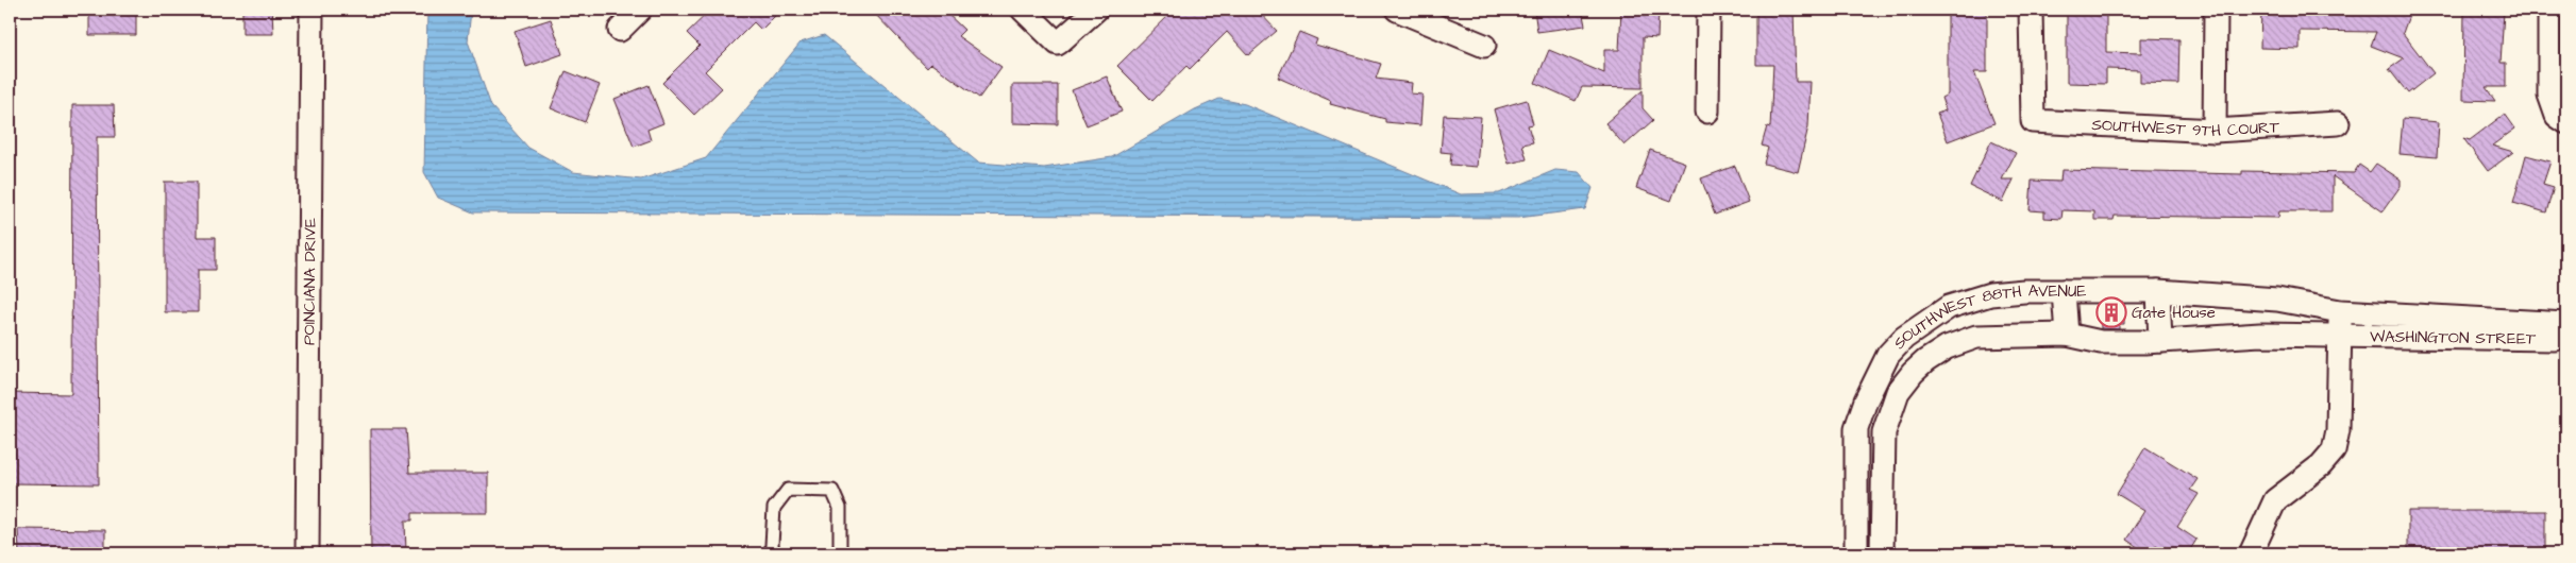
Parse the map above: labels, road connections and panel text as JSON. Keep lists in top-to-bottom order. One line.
{"streets":{"street":["SOUTHWEST 9TH COURT","POINCIANA DRIVE","SOUTHWEST 88TH AVENUE","WASHINGTON STREET"]},"crossings":[["SOUTHWEST 88TH AVENUE","WASHINGTON STREET"]],"places":{"building":["Gate House"]}}
